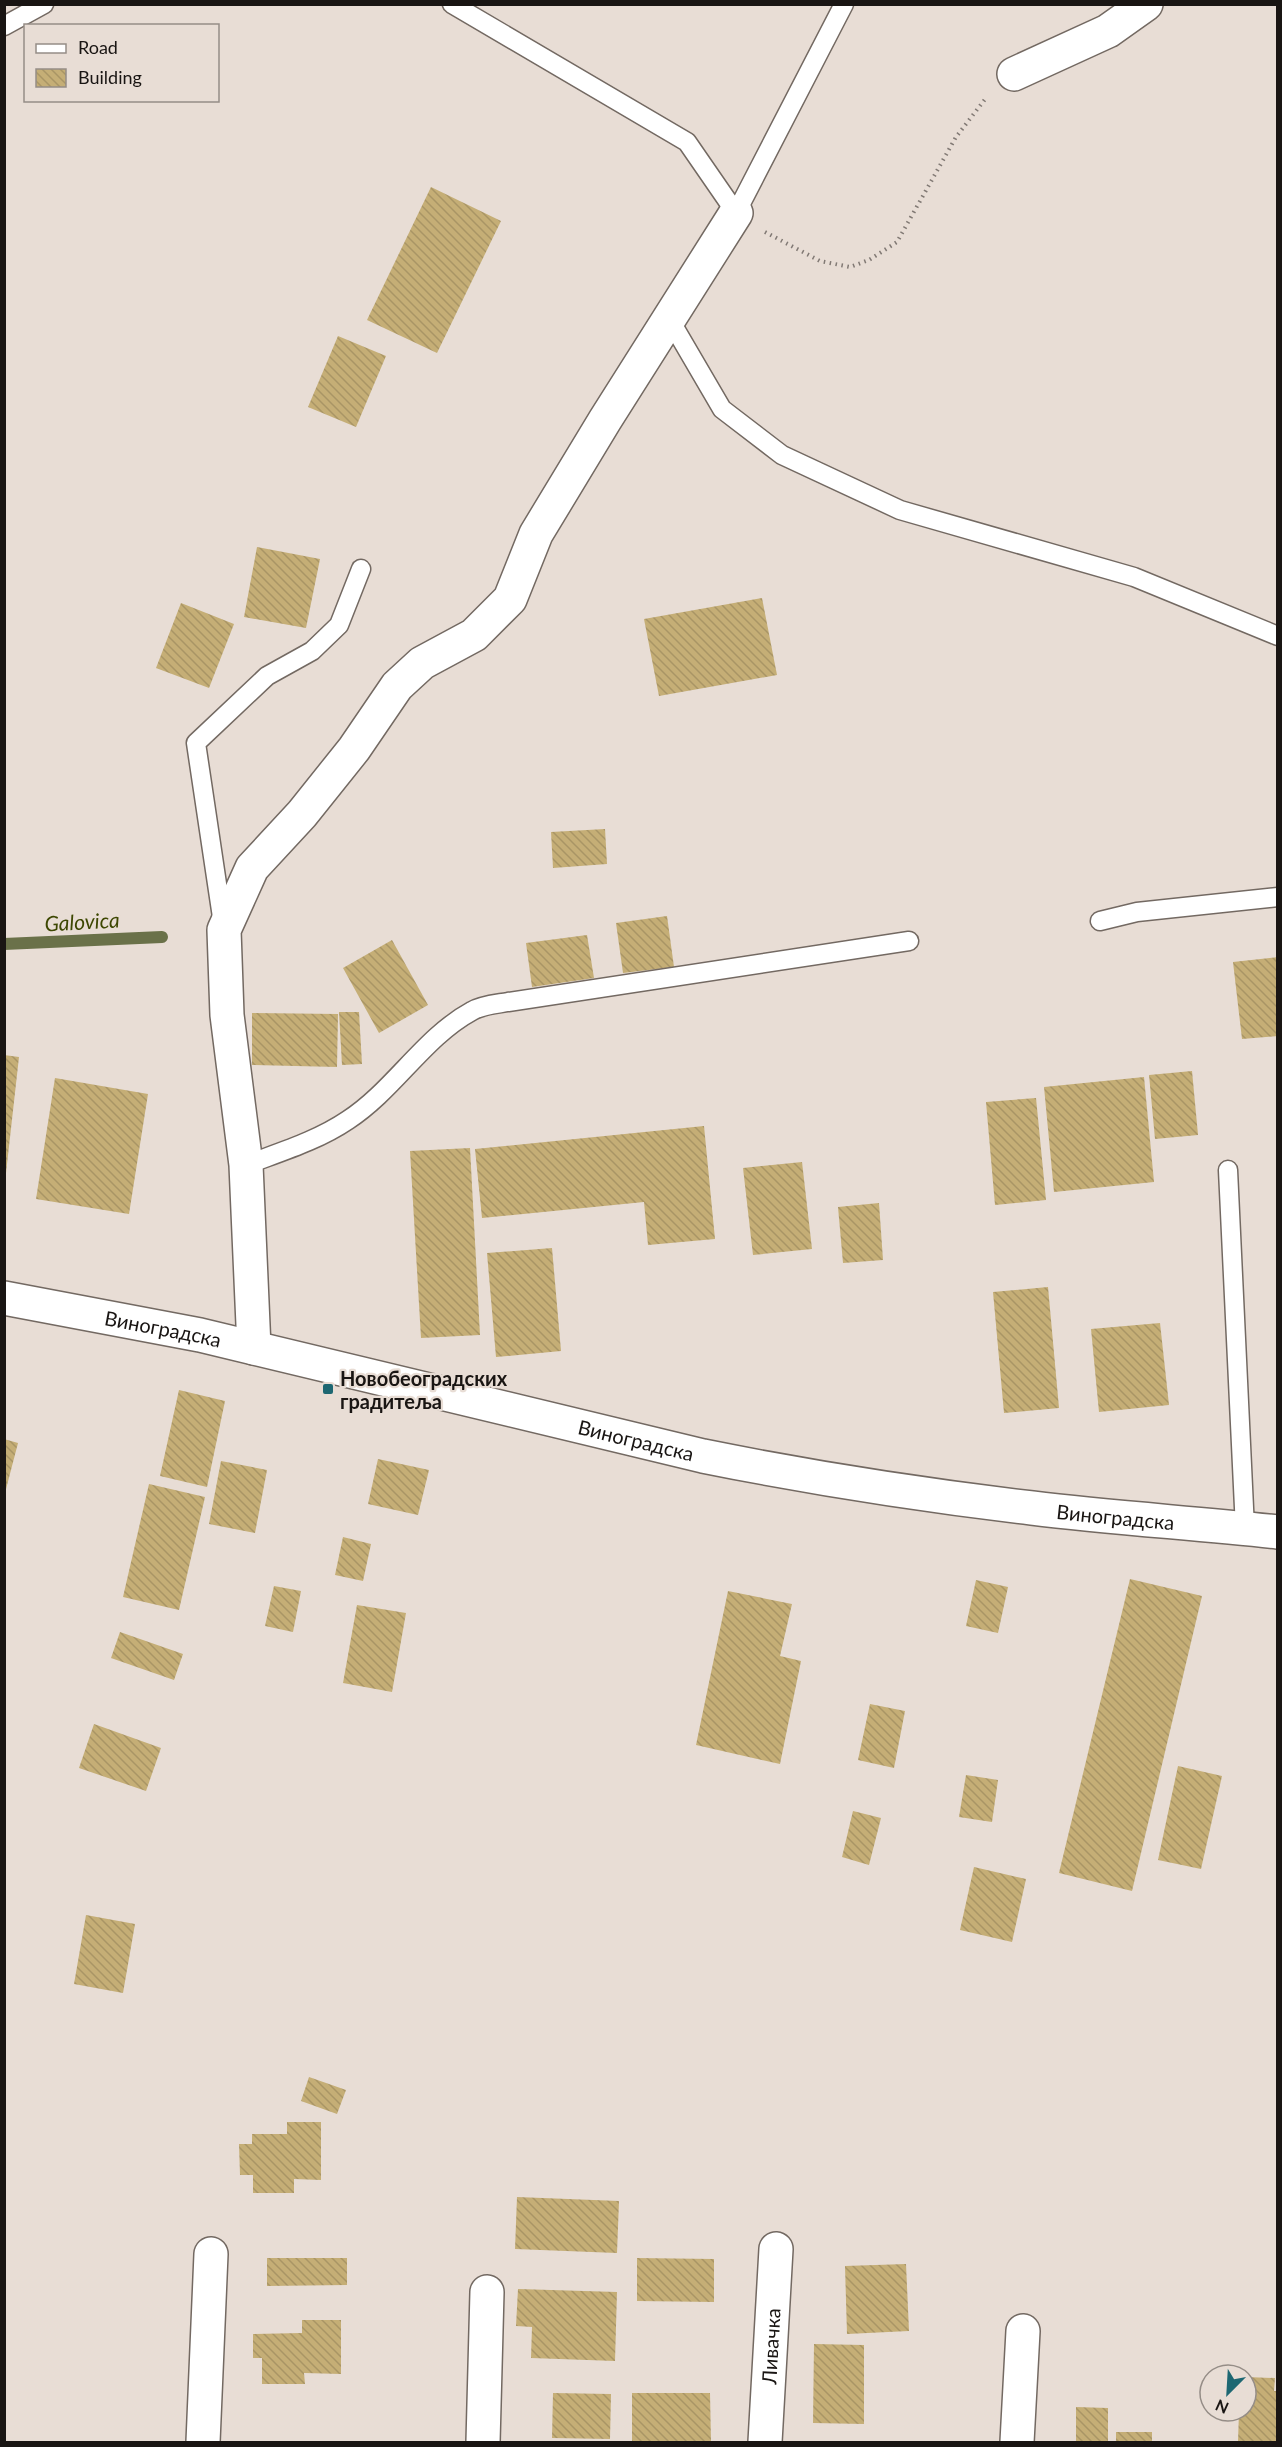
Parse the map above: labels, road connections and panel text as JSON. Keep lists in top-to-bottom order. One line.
{"streets":{"street":["Виноградска","Ливачка"]},"water":["Galovica"],"places":{"transit":["Новобеоградских градитеља"]},"legend":["Road","Building"],"north":"bottom left"}
